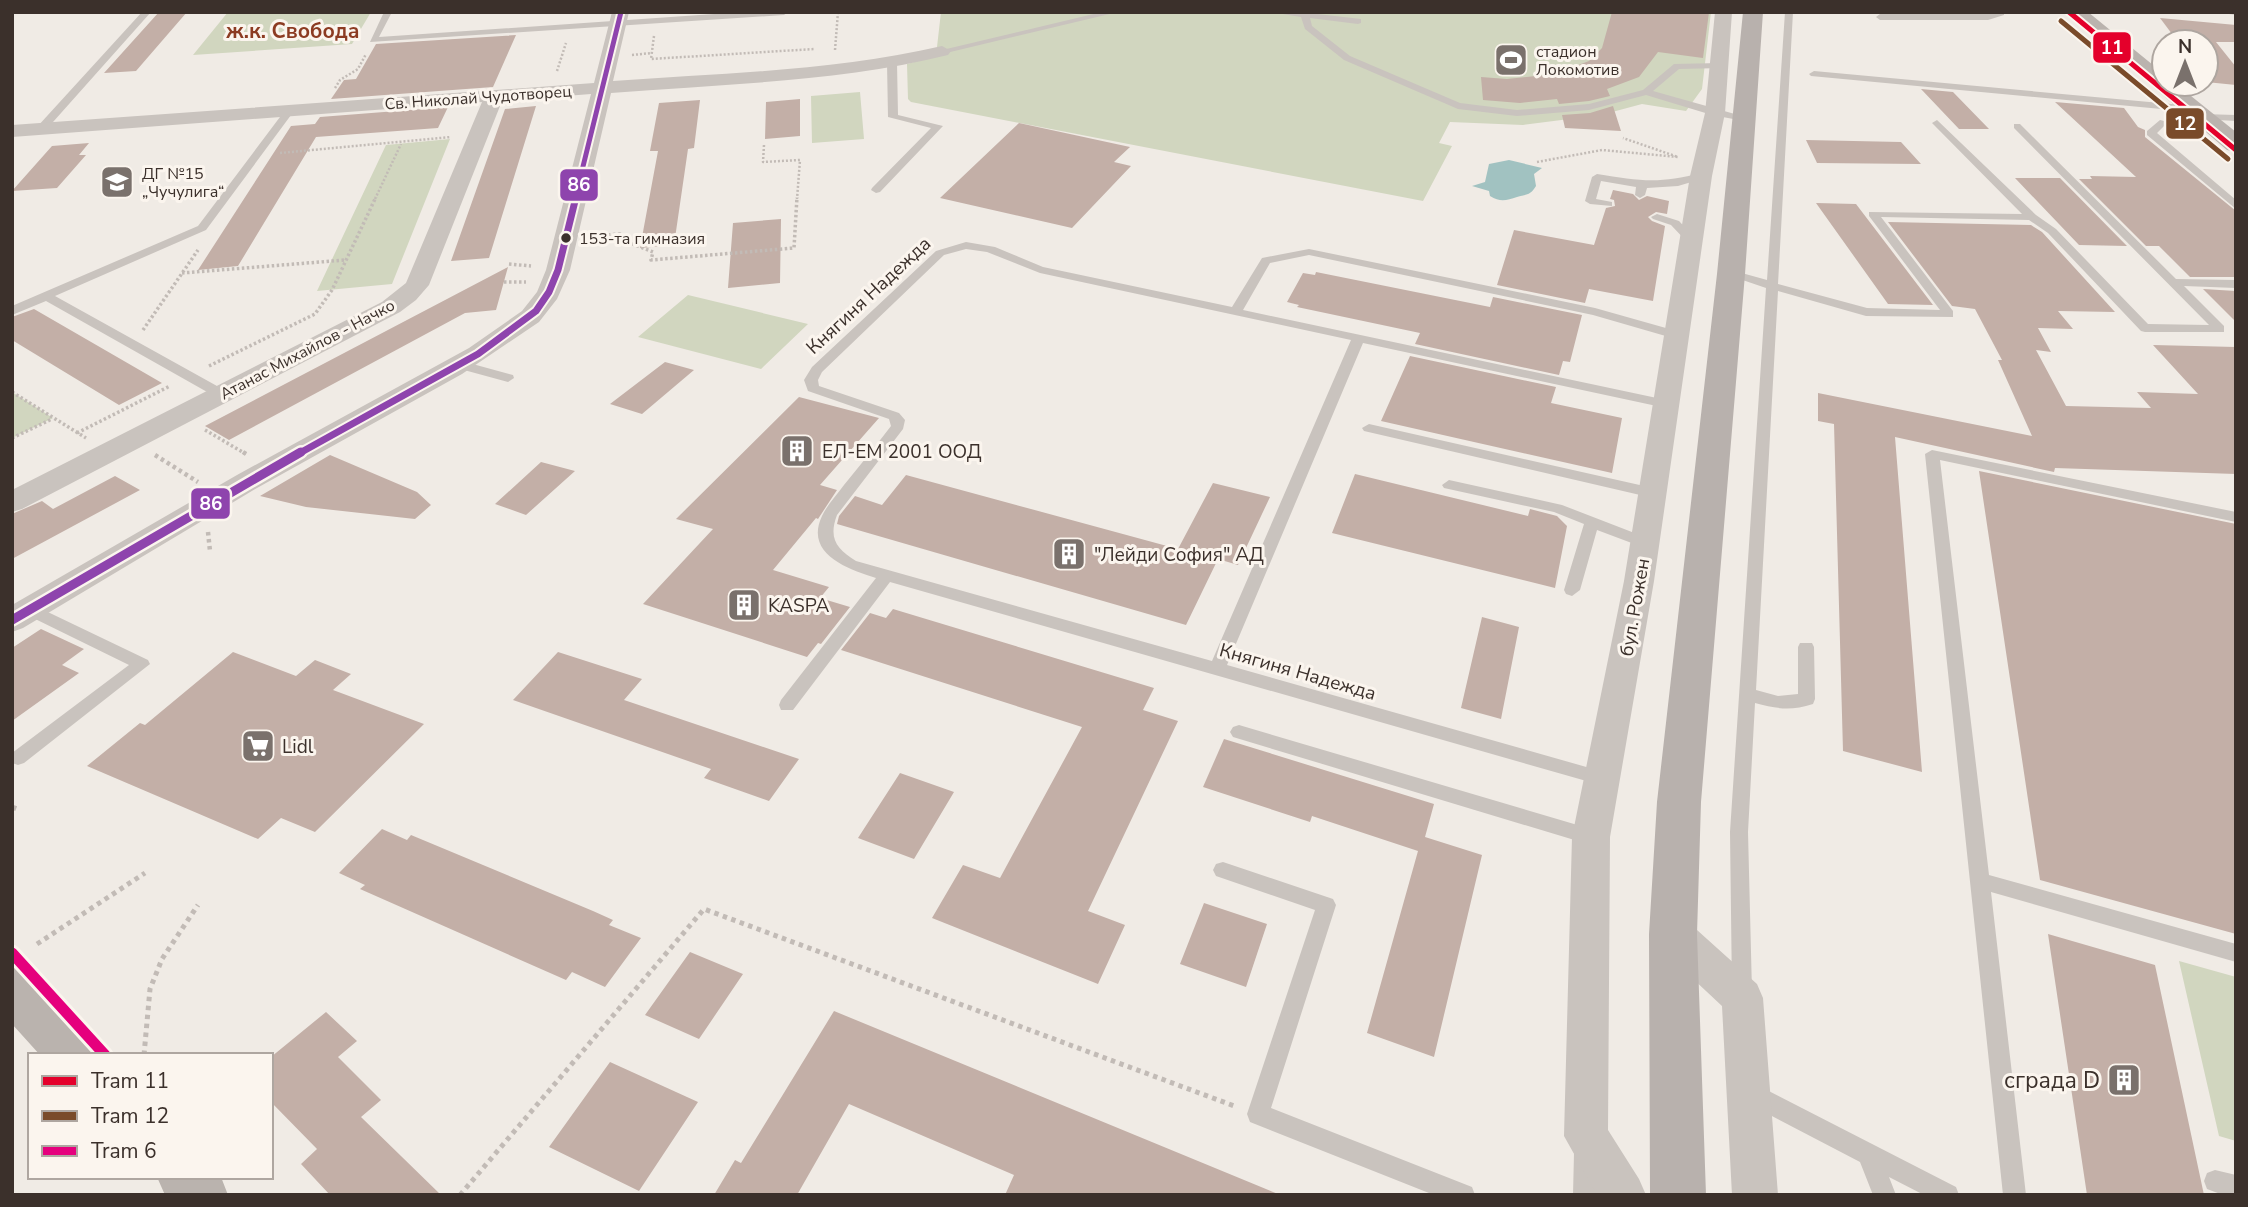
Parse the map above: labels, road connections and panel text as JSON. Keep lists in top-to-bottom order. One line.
{"streets":{"main road":["бул. Рожен"],"street":["Св. Николай Чудотворец","Атанас Михайлов - Начко"],"lane":["Княгиня Надежда"]},"crossings":[["Св. Николай Чудотворец","Атанас Михайлов - Начко"],["Княгиня Надежда","бул. Рожен"]],"districts":["ж.к. Свобода"],"places":{"sports":["стадион Локомотив"],"school or university":["ДГ №15 „Чучулига“"],"other":["153-та гимназия"],"building":["ЕЛ-ЕМ 2001 ООД","\"Лейди София\" АД","KASPA","сграда D"],"supermarket":["Lidl"]},"lines":["tram line 11","transit line 86","tram line 12","tram line 6"],"legend":["Tram 11","Tram 12","Tram 6"],"north":"top"}
